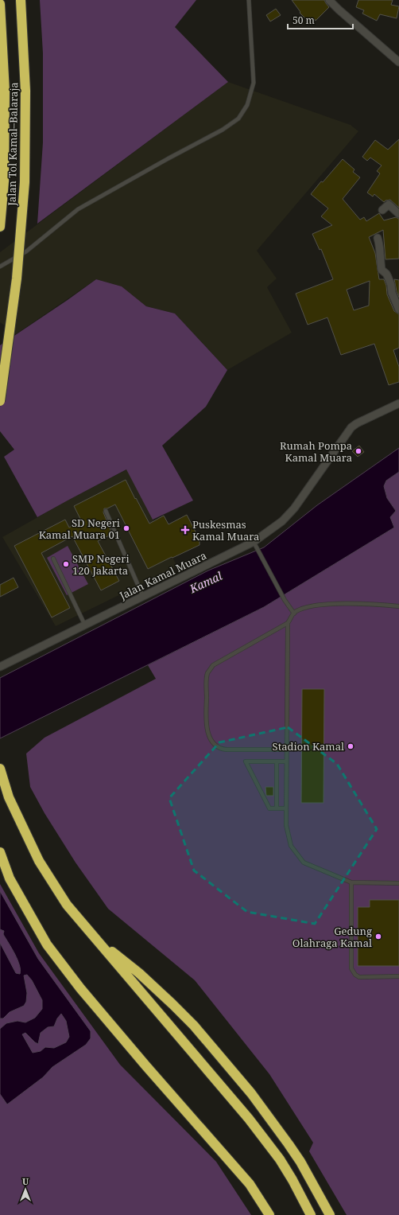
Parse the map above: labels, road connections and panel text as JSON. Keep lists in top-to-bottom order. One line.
{"streets":{"highway":["Jalan Tol Kamal–Balaraja"],"street":["Jalan Kamal Muara"]},"water":["Kamal"],"places":{"other":["Rumah Pompa Kamal Muara","SD Negeri Kamal Muara 01","SMP Negeri 120 Jakarta","Stadion Kamal","Gedung Olahraga Kamal"],"health":["Puskesmas Kamal Muara"]},"scale_bar":"50 m","north":"top"}
